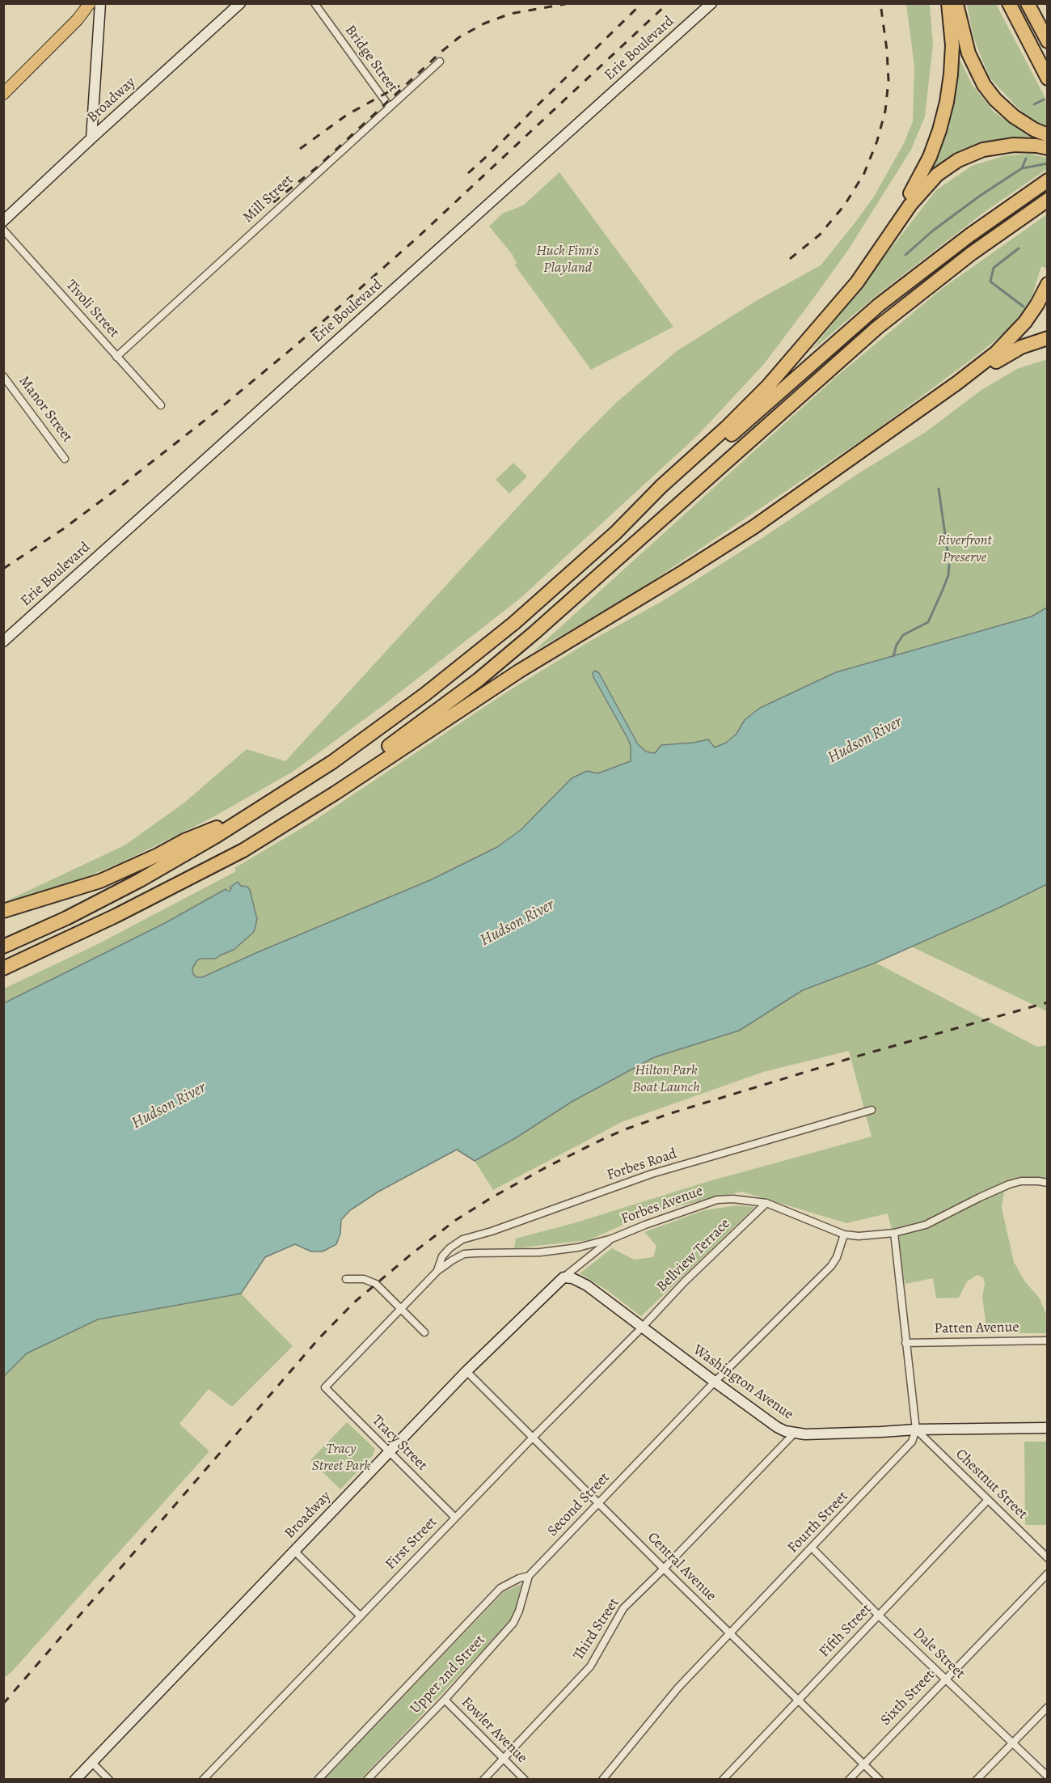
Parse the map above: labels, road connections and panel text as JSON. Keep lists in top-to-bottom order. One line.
{"streets":{"street":["Erie Boulevard","Bridge Street","Broadway","Mill Street","Tivoli Street","Manor Street","Forbes Road","Forbes Avenue","Bellview Terrace","Patten Avenue","Washington Avenue","Tracy Street","Chestnut Street","Second Street","Fourth Street","First Street","Central Avenue","Third Street","Fifth Street","Dale Street","Upper 2nd Street","Sixth Street","Fowler Avenue"]},"crossings":[["Bridge Street","Mill Street"],["Broadway","Forbes Avenue"],["Broadway","Washington Avenue"],["Broadway","Tracy Street"],["Broadway","Central Avenue"],["Mill Street","Tivoli Street"],["Forbes Road","Forbes Avenue"],["Forbes Avenue","Bellview Terrace"],["Forbes Avenue","Tracy Street"],["Forbes Avenue","Second Street"],["Bellview Terrace","Washington Avenue"],["Bellview Terrace","First Street"],["Washington Avenue","Chestnut Street"],["Washington Avenue","Second Street"],["Washington Avenue","Fourth Street"],["Washington Avenue","First Street"],["Washington Avenue","Third Street"],["Tracy Street","First Street"],["Chestnut Street","Fourth Street"],["Chestnut Street","Fifth Street"],["Second Street","Central Avenue"],["Second Street","Upper 2nd Street"],["Fourth Street","Central Avenue"],["Fourth Street","Dale Street"],["First Street","Central Avenue"],["Central Avenue","Third Street"],["Central Avenue","Fifth Street"],["Central Avenue","Sixth Street"],["Third Street","Fowler Avenue"],["Fifth Street","Dale Street"],["Dale Street","Sixth Street"],["Upper 2nd Street","Fowler Avenue"]],"water":["Hudson River"],"parks":["Huck Finn's Playland","Riverfront Preserve","Hilton Park Boat Launch","Tracy Street Park"]}
